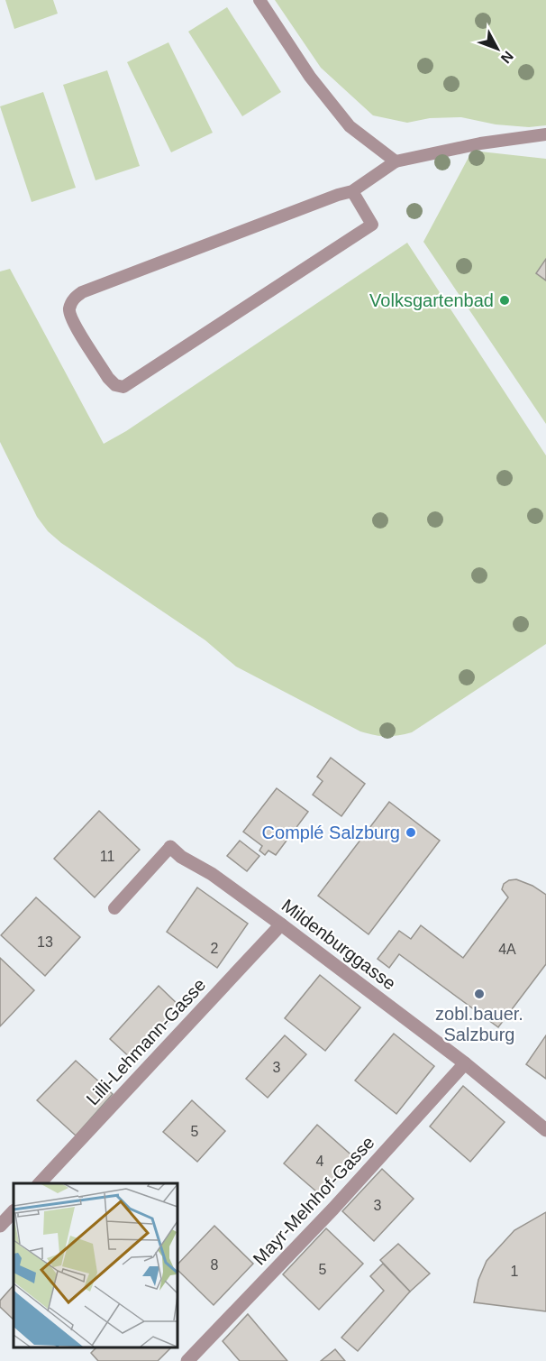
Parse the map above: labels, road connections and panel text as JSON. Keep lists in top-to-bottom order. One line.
{"streets":{"street":["Mildenburggasse","Lilli-Lehmann-Gasse","Mayr-Melnhof-Gasse"]},"crossings":[["Mildenburggasse","Lilli-Lehmann-Gasse"],["Mildenburggasse","Mayr-Melnhof-Gasse"]],"places":["Volksgartenbad","Complé Salzburg","zobl.bauer. Salzburg"],"house_numbers":["11","13","2","4A","3","5","4","3","8","5","1"],"north":"bottom right"}
